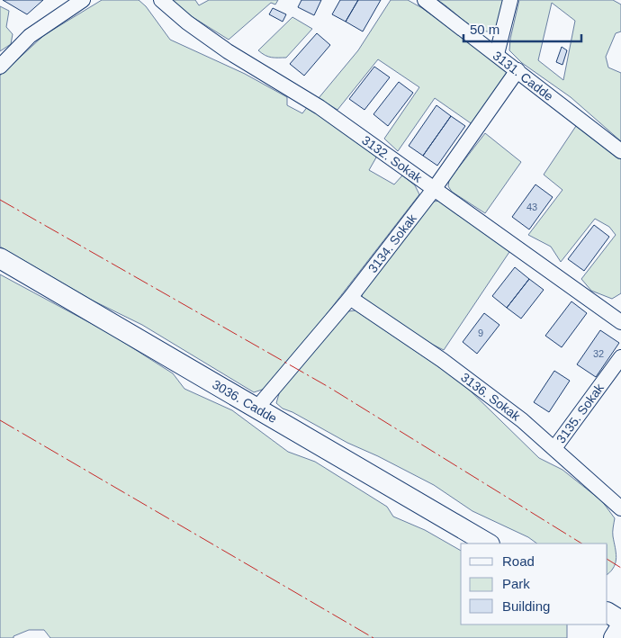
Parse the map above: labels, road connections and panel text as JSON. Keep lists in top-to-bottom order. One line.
{"streets":{"street":["3131. Cadde","3132. Sokak","3134. Sokak","3136. Sokak","3036. Cadde","3135. Sokak"]},"crossings":[["3131. Cadde","3134. Sokak"],["3132. Sokak","3134. Sokak"],["3134. Sokak","3136. Sokak"],["3134. Sokak","3036. Cadde"],["3136. Sokak","3135. Sokak"]],"house_numbers":["43","9","32"],"legend":["Road","Park","Building"],"scale_bar":"50 m"}
